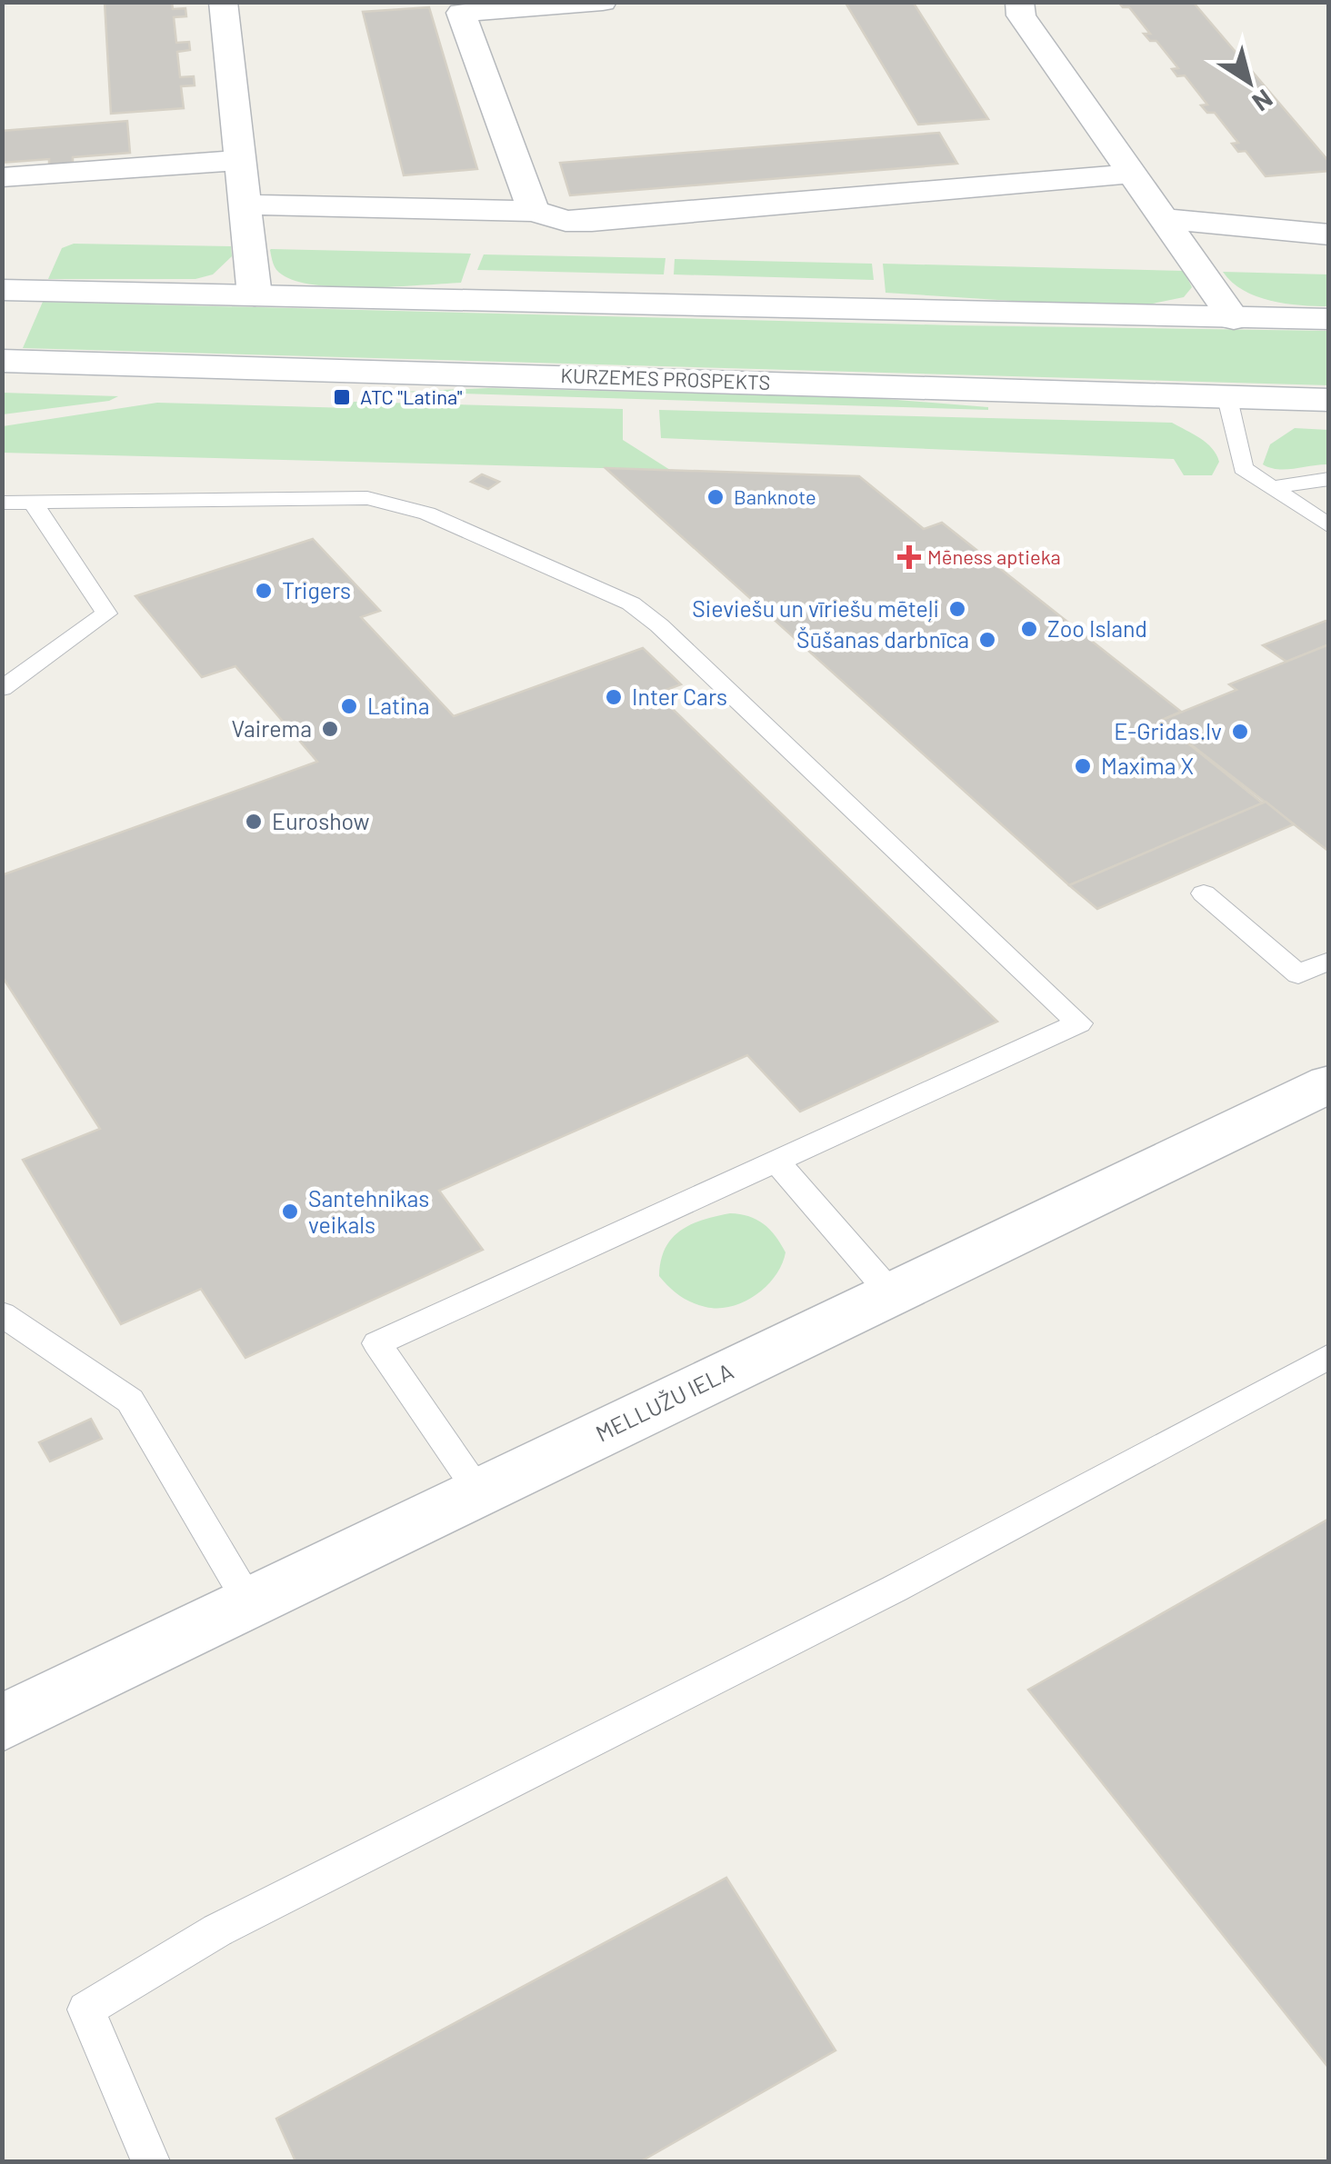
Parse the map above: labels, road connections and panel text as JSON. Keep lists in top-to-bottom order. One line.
{"streets":{"street":["KURZEMES PROSPEKTS","MELLUŽU IELA"]},"places":{"transit":["ATC \"Latina\""],"other":["Banknote","Trigers","Sieviešu un vīriešu mēteļi","Zoo Island","Šūšanas darbnīca","Inter Cars","Latina","Vairema","E-Gridas.lv","Maxima X","Euroshow","Santehnikas veikals"],"health":["Mēness aptieka"]},"north":"bottom right"}
